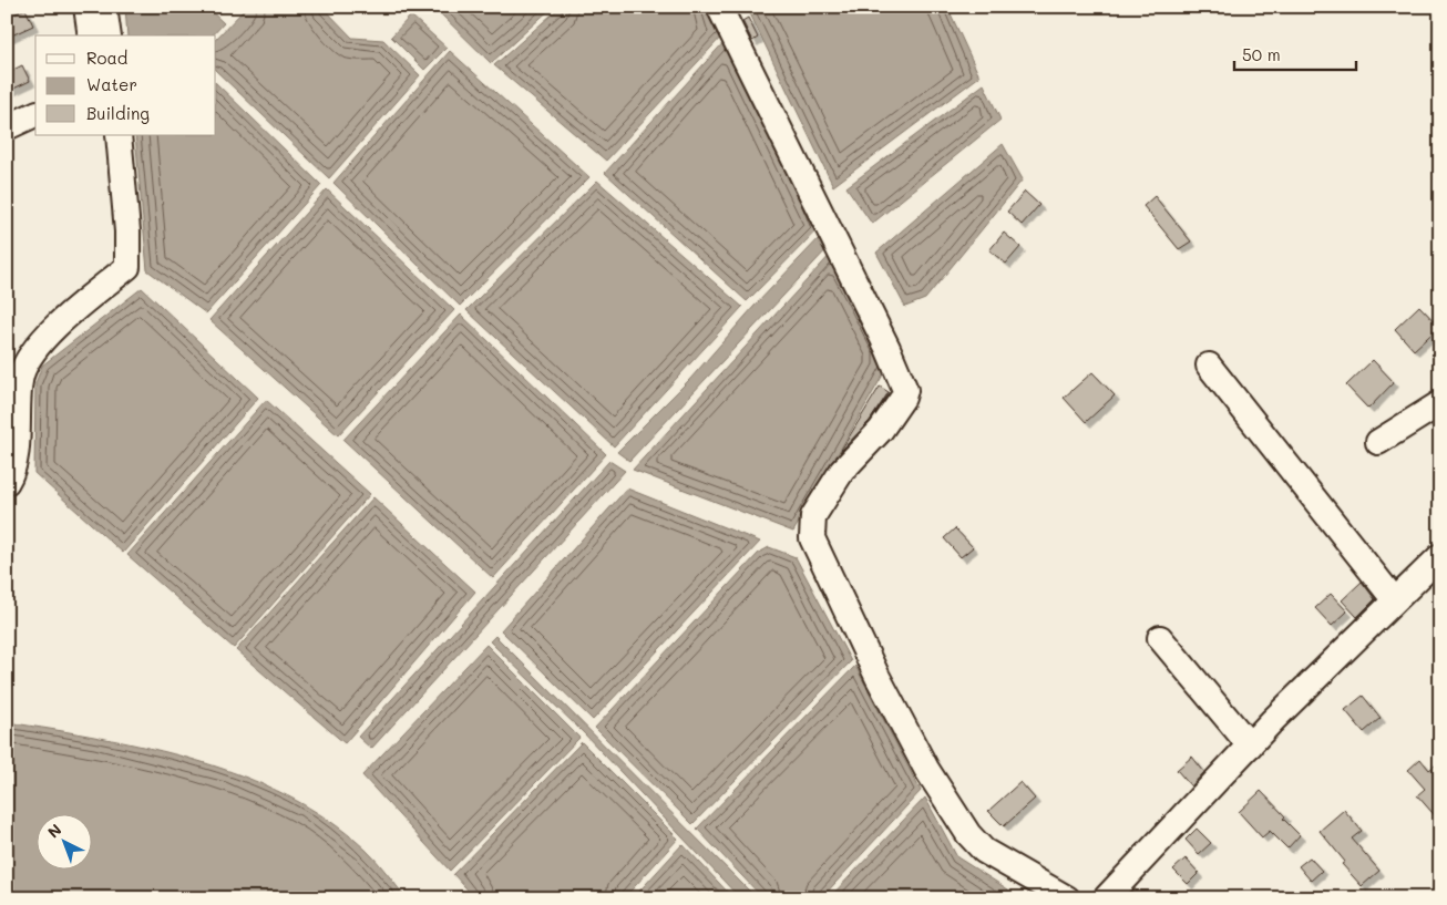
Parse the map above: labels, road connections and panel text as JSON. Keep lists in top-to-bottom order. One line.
{"legend":["Road","Water","Building"],"scale_bar":"50 m","north":"top left"}
